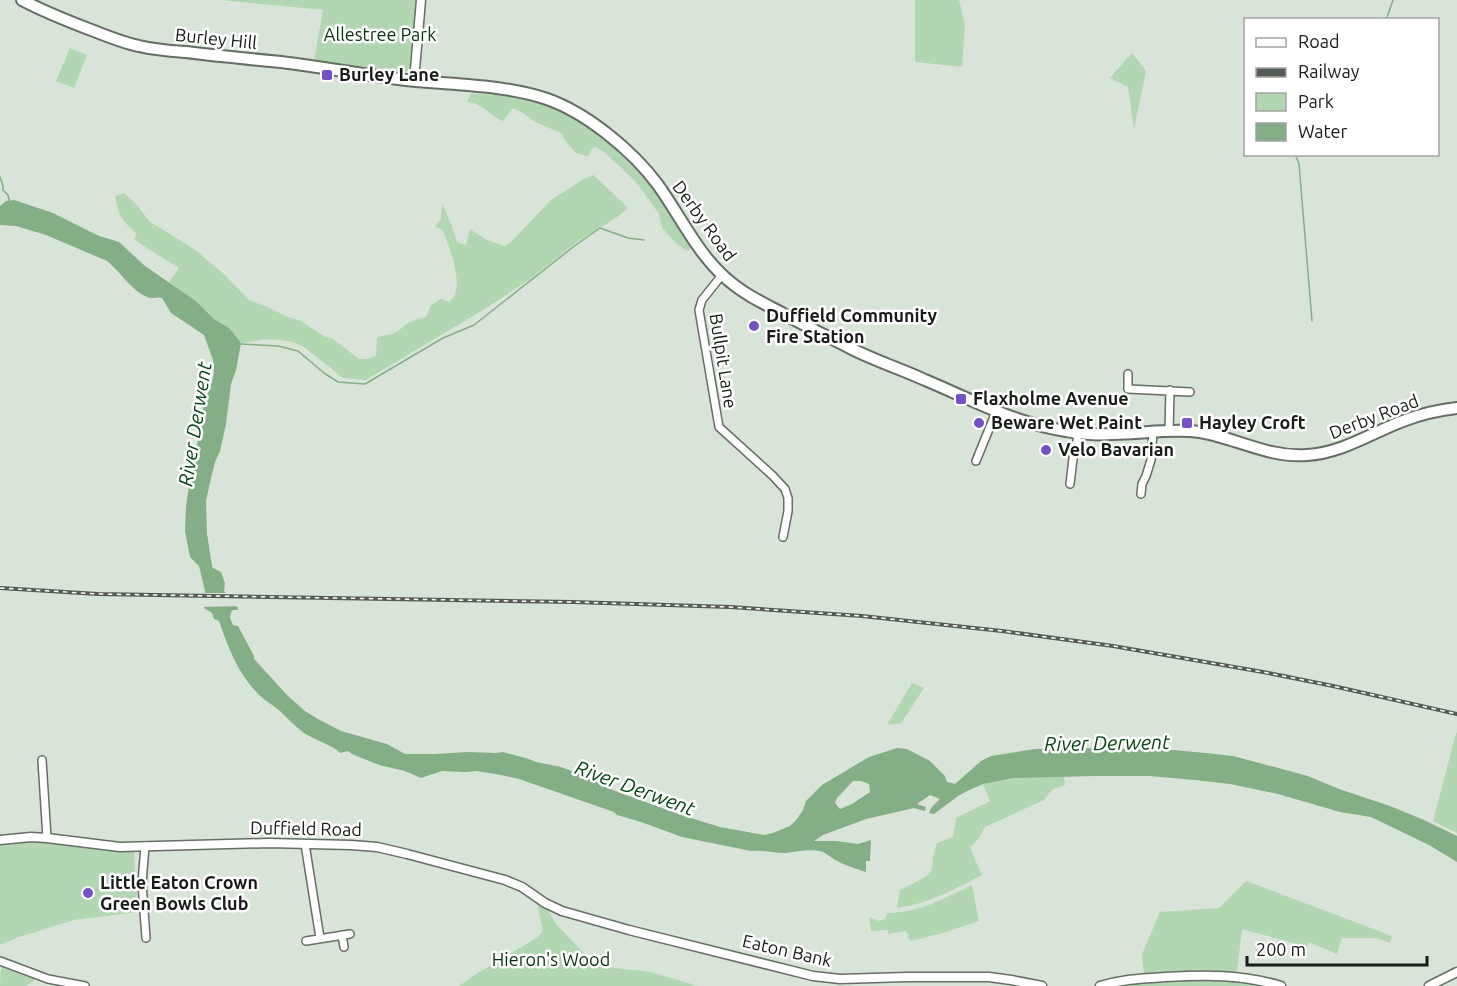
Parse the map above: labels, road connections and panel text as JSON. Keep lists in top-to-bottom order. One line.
{"streets":{"highway":["Burley Hill","Derby Road"],"street":["Bullpit Lane","Duffield Road","Eaton Bank"]},"crossings":[["Burley Hill","Derby Road"],["Derby Road","Bullpit Lane"],["Duffield Road","Eaton Bank"]],"water":["River Derwent"],"parks":["Allestree Park","Hieron's Wood"],"places":{"transit":["Burley Lane","Flaxholme Avenue","Hayley Croft"],"other":["Duffield Community Fire Station","Beware Wet Paint","Velo Bavarian","Little Eaton Crown Green Bowls Club"]},"legend":["Road","Railway","Park","Water"],"scale_bar":"200 m"}
